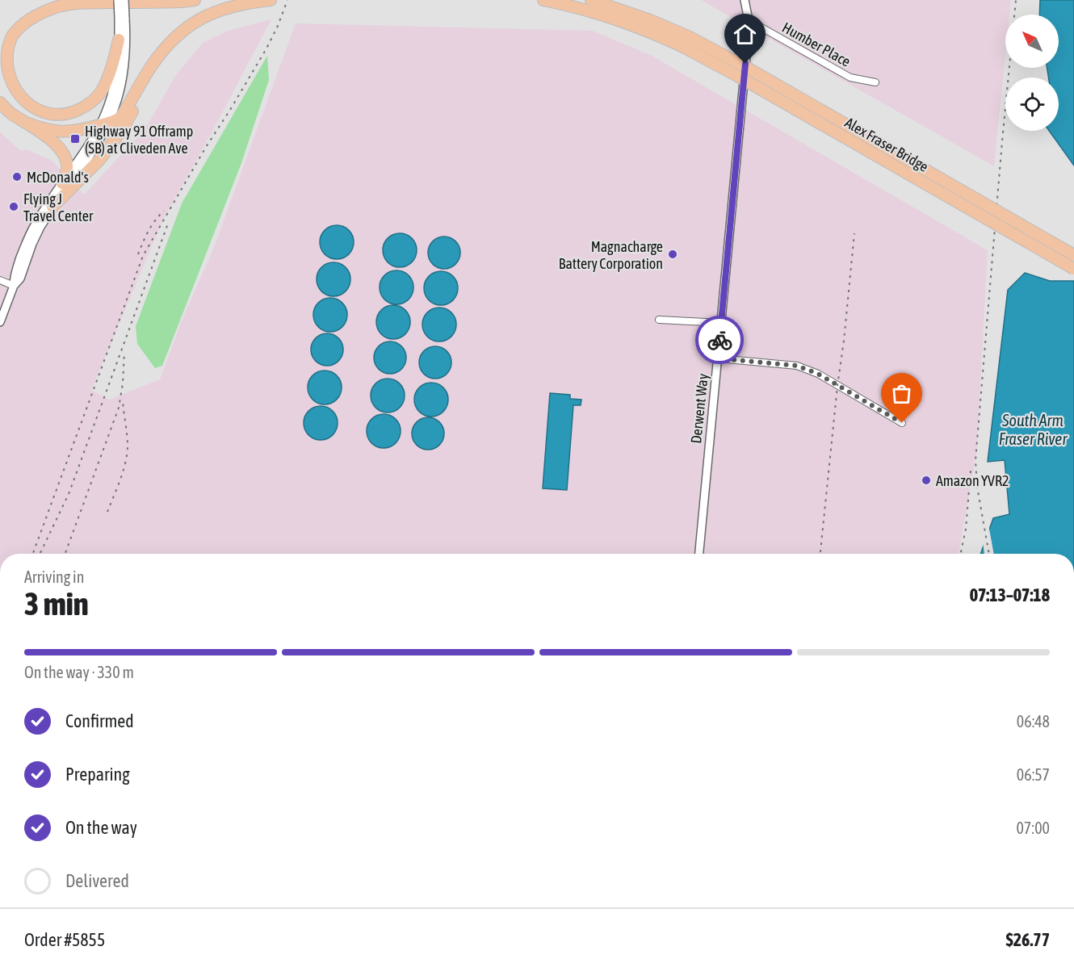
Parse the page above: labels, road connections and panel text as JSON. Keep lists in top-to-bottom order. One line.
{"streets":{"highway":["Alex Fraser Bridge"],"street":["Humber Place","Derwent Way"]},"crossings":[["Humber Place","Derwent Way"]],"water":["South Arm Fraser River"],"places":{"transit":["Highway 91 Offramp (SB) at Cliveden Ave"],"other":["McDonald's","Flying J Travel Center","Magnacharge Battery Corporation","Amazon YVR2"]},"north":"top left","page":{"heading":["3 min","Arriving in","07:13–07:18"],"panel":["Order #5855","$26.77"],"bar":"On the way · 330 m","list":[["Confirmed","06:48"],["Preparing","06:57"],["On the way","07:00"],"Delivered"]}}
